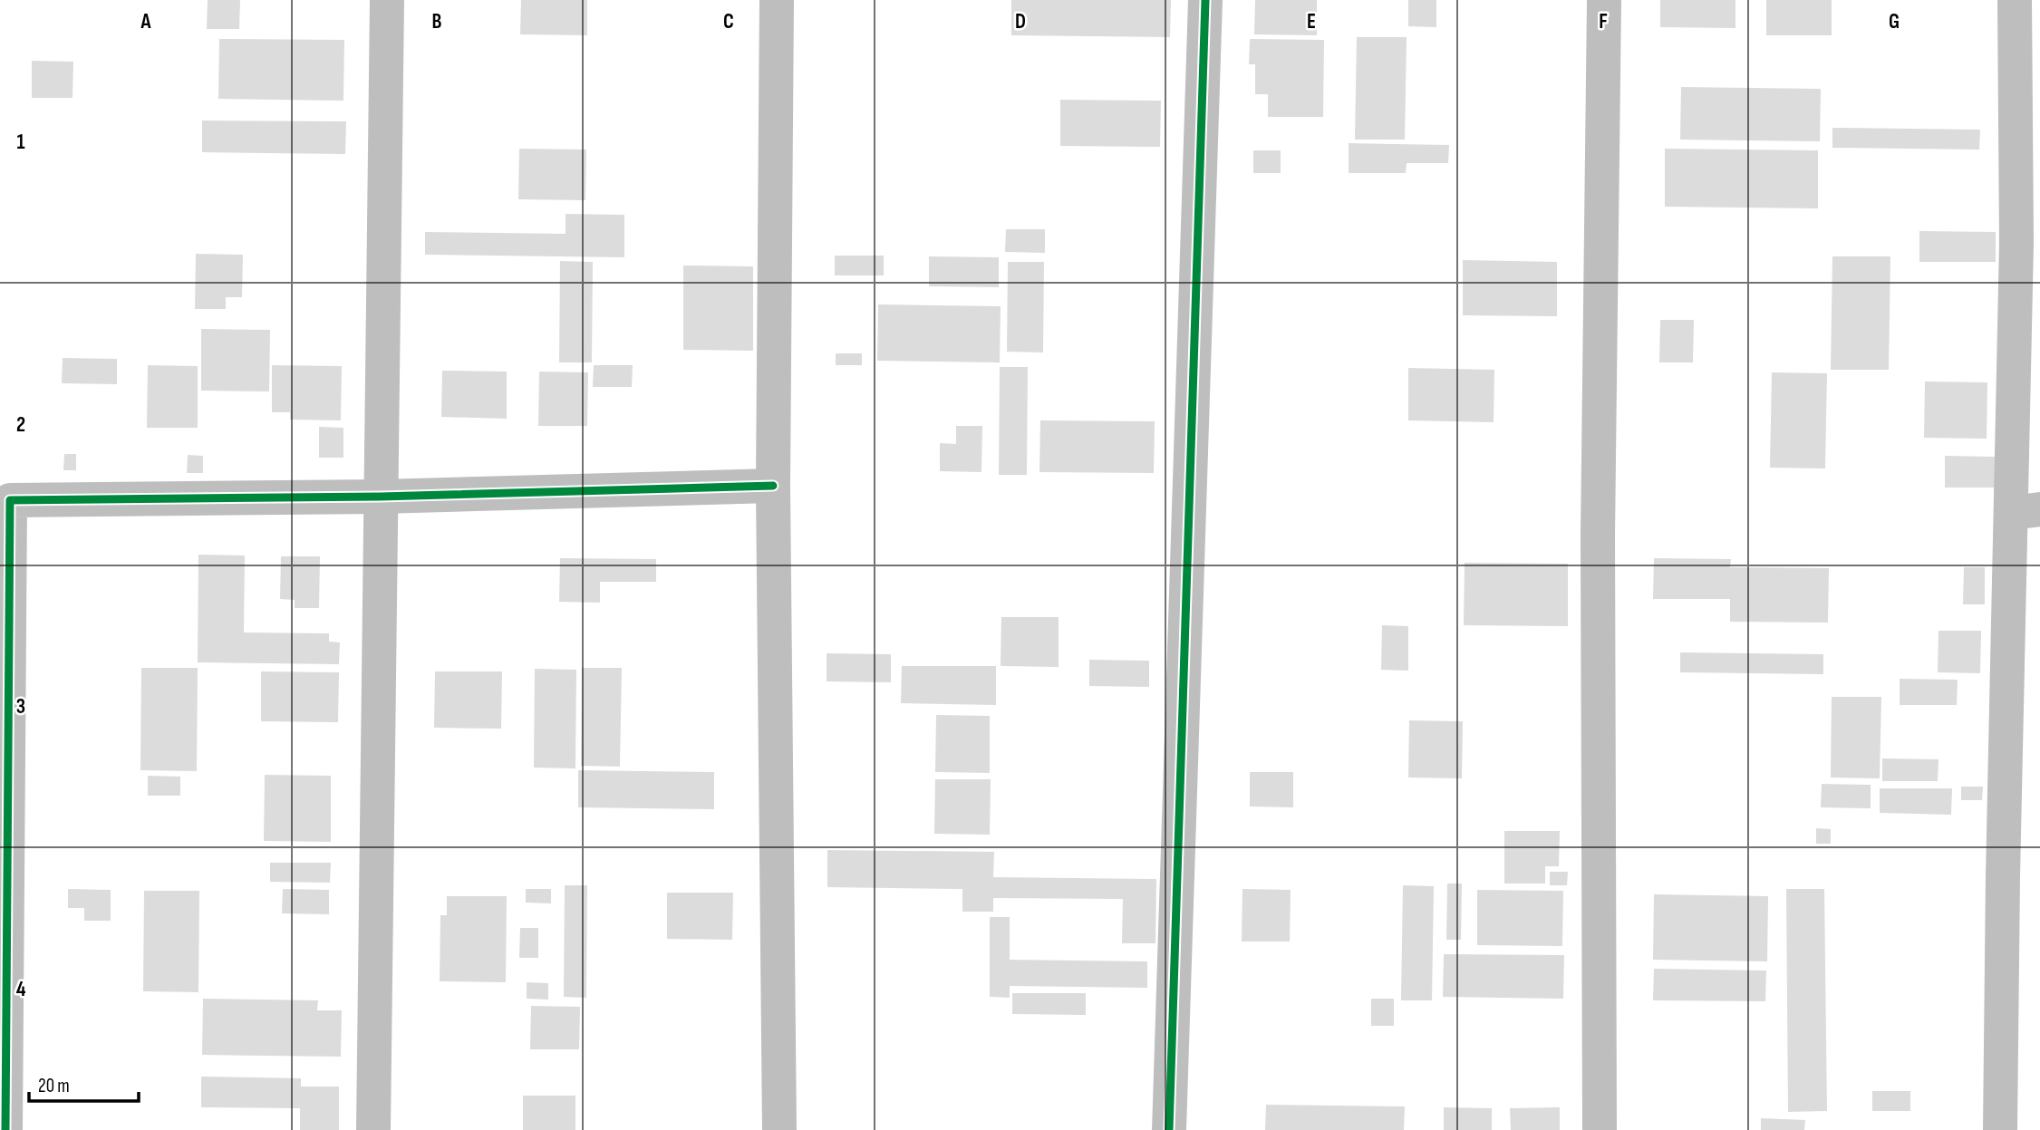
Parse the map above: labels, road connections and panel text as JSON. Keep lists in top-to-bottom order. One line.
{"scale_bar":"20 m","grid":{"columns":["A","B","C","D","E","F","G"],"rows":["1","2","3","4"]}}
